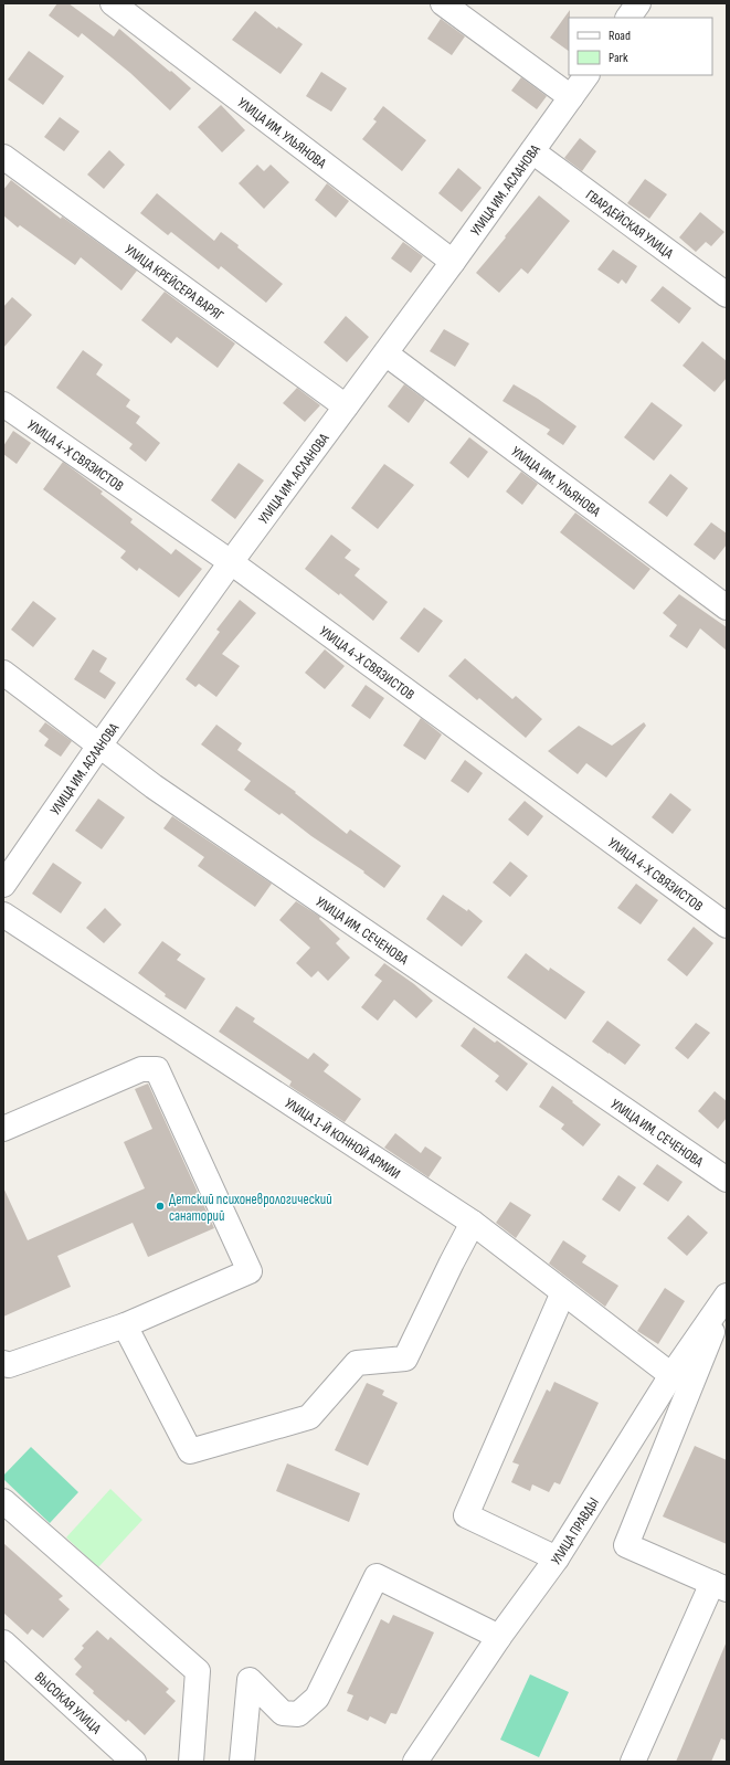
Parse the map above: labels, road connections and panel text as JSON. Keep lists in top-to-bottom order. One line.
{"streets":{"street":["УЛИЦА ИМ. УЛЬЯНОВА","УЛИЦА ИМ. АСЛАНОВА","ГВАРДЕЙСКАЯ УЛИЦА","УЛИЦА КРЕЙСЕРА ВАРЯГ","УЛИЦА 4-Х СВЯЗИСТОВ","УЛИЦА ИМ. СЕЧЕНОВА","УЛИЦА 1-Й КОННОЙ АРМИИ","УЛИЦА ПРАВДЫ","ВЫСОКАЯ УЛИЦА"]},"crossings":[["УЛИЦА ИМ. УЛЬЯНОВА","УЛИЦА ИМ. АСЛАНОВА"],["УЛИЦА ИМ. АСЛАНОВА","ГВАРДЕЙСКАЯ УЛИЦА"],["УЛИЦА ИМ. АСЛАНОВА","УЛИЦА КРЕЙСЕРА ВАРЯГ"],["УЛИЦА ИМ. АСЛАНОВА","УЛИЦА 4-Х СВЯЗИСТОВ"],["УЛИЦА ИМ. АСЛАНОВА","УЛИЦА ИМ. СЕЧЕНОВА"],["УЛИЦА 1-Й КОННОЙ АРМИИ","УЛИЦА ПРАВДЫ"]],"places":["Детский психоневрологический санаторий"],"legend":["Road","Park"]}
